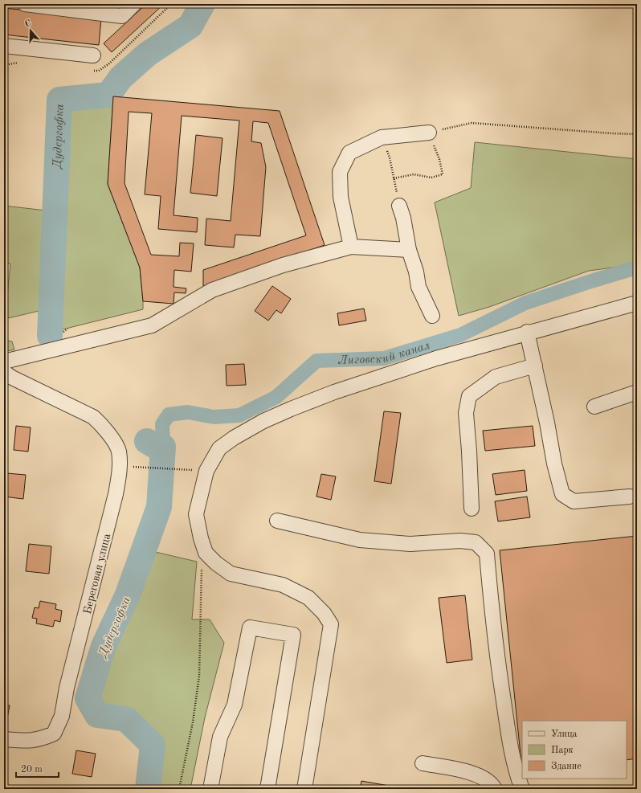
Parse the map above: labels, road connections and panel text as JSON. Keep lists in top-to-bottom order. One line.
{"streets":{"street":["Береговая улица"]},"water":["Дудергофка","Лиговский канал"],"legend":["Улица","Парк","Здание"],"scale_bar":"20 m","north":"top"}
